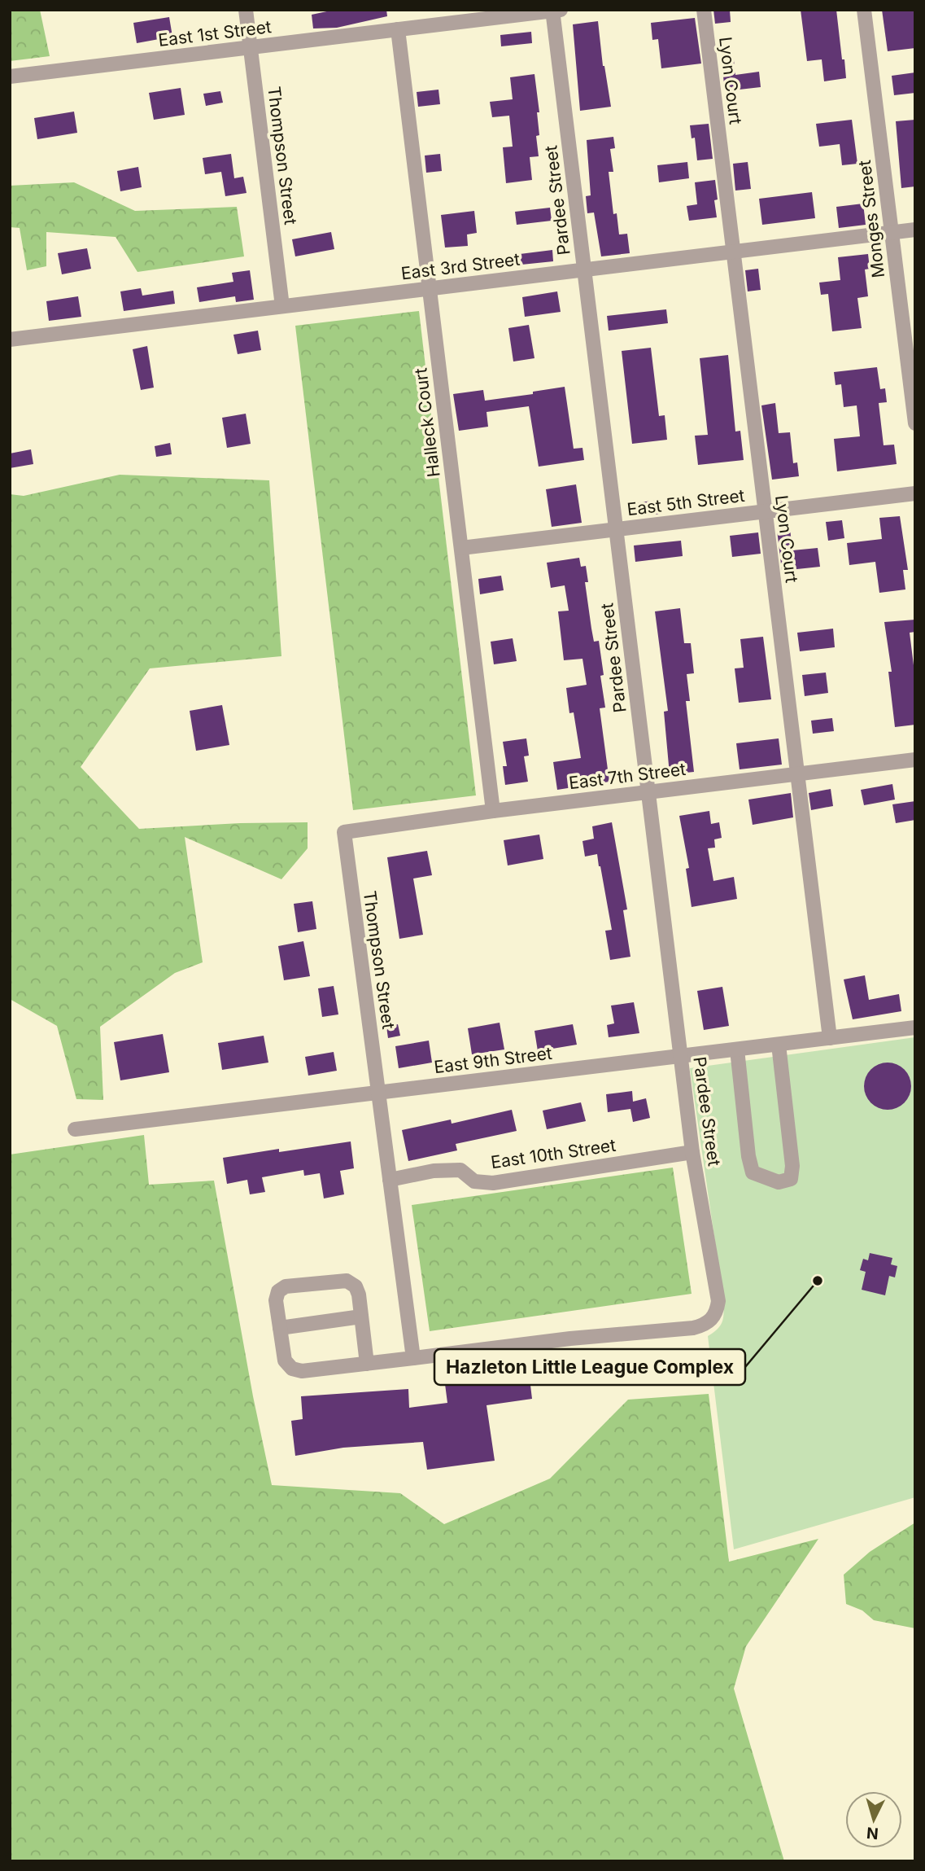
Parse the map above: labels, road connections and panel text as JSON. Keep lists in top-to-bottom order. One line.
{"streets":{"street":["East 1st Street","Lyon Court","Thompson Street","Pardee Street","Monges Street","East 3rd Street","Halleck Court","East 5th Street","East 7th Street","East 9th Street","East 10th Street"]},"crossings":[["East 1st Street","Thompson Street"],["East 1st Street","Pardee Street"],["East 1st Street","Halleck Court"],["Lyon Court","East 3rd Street"],["Lyon Court","East 5th Street"],["Lyon Court","East 7th Street"],["Lyon Court","East 9th Street"],["Thompson Street","Pardee Street"],["Thompson Street","East 3rd Street"],["Thompson Street","East 7th Street"],["Thompson Street","East 9th Street"],["Thompson Street","East 10th Street"],["Pardee Street","East 3rd Street"],["Pardee Street","East 5th Street"],["Pardee Street","East 7th Street"],["Pardee Street","East 9th Street"],["Pardee Street","East 10th Street"],["Monges Street","East 3rd Street"],["East 3rd Street","Halleck Court"],["Halleck Court","East 5th Street"],["Halleck Court","East 7th Street"]],"places":["Hazleton Little League Complex"],"north":"bottom"}
